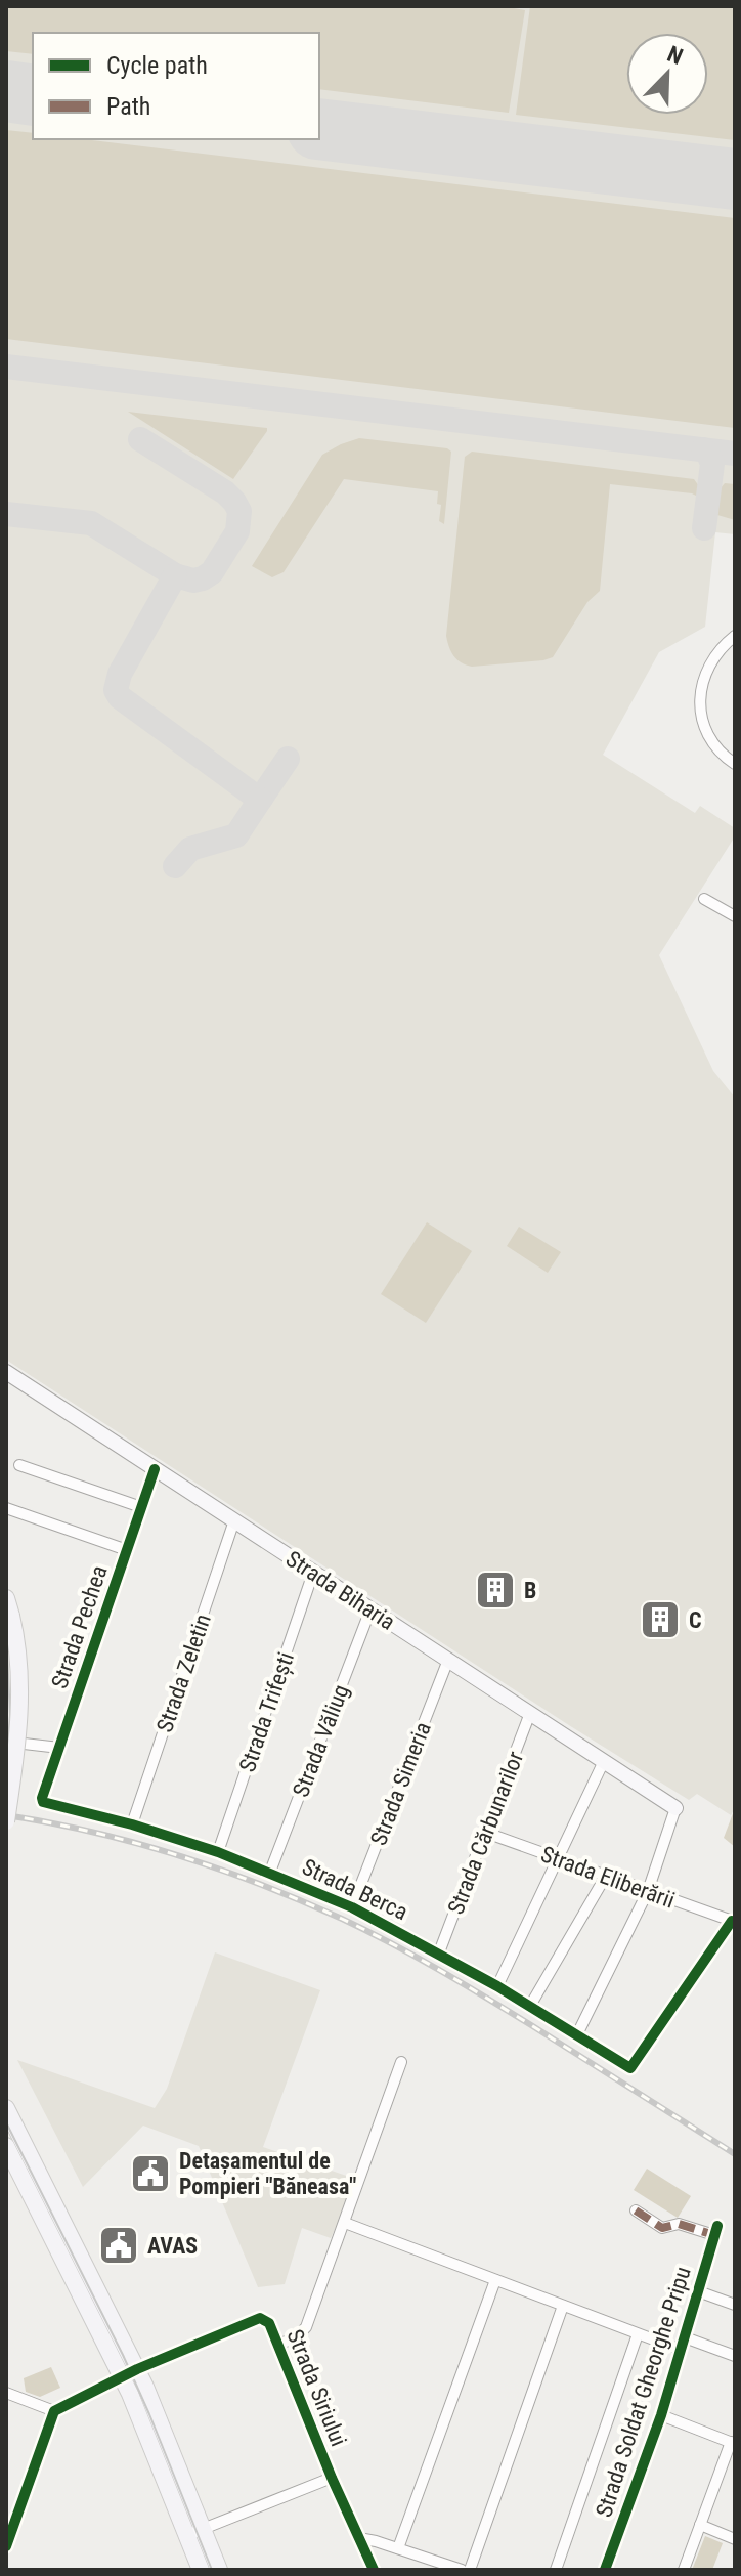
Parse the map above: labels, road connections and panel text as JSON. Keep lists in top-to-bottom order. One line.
{"streets":{"street":["Strada Biharia","Strada Pechea","Strada Zeletin","Strada Trifești","Strada Văliug","Strada Simeria","Strada Cărbunarilor","Strada Eliberării","Strada Berca","Strada Siriului","Strada Soldat Gheorghe Pripu"]},"crossings":[["Strada Biharia","Strada Pechea"],["Strada Biharia","Strada Zeletin"],["Strada Biharia","Strada Trifești"],["Strada Biharia","Strada Văliug"],["Strada Biharia","Strada Simeria"],["Strada Biharia","Strada Cărbunarilor"],["Strada Pechea","Strada Berca"],["Strada Zeletin","Strada Berca"],["Strada Trifești","Strada Berca"],["Strada Văliug","Strada Berca"],["Strada Simeria","Strada Berca"],["Strada Cărbunarilor","Strada Eliberării"],["Strada Cărbunarilor","Strada Berca"],["Strada Eliberării","Strada Berca"]],"places":{"building":["B","C"],"public building":["Detașamentul de Pompieri \"Băneasa\"","AVAS"]},"legend":["Cycle path","Path"],"north":"top right"}
